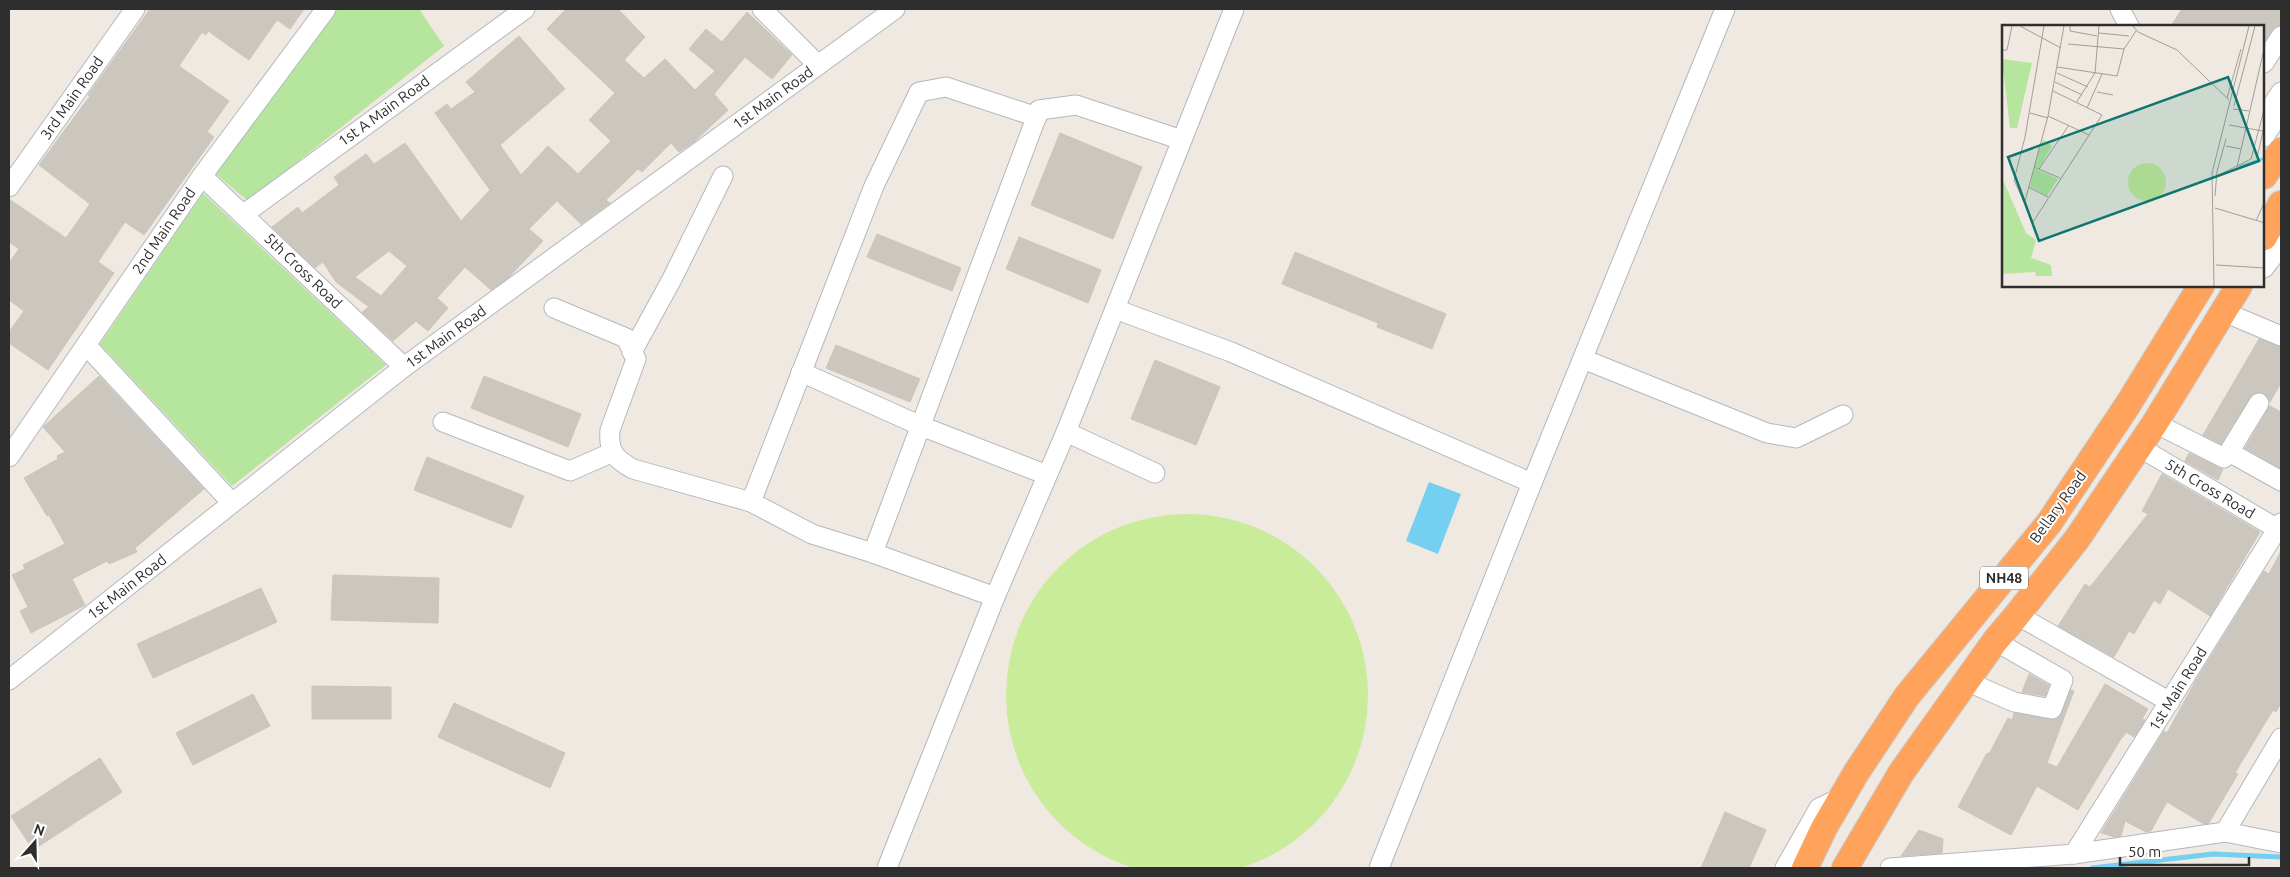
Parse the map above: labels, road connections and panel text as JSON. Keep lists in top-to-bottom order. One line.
{"streets":{"highway":["Bellary Road","NH48"],"street":["3rd Main Road","1st Main Road","1st A Main Road","2nd Main Road","5th Cross Road"]},"crossings":[["1st Main Road","5th Cross Road"],["1st A Main Road","5th Cross Road"],["2nd Main Road","5th Cross Road"],["5th Cross Road","NH48"]],"scale_bar":"50 m","north":"top"}
